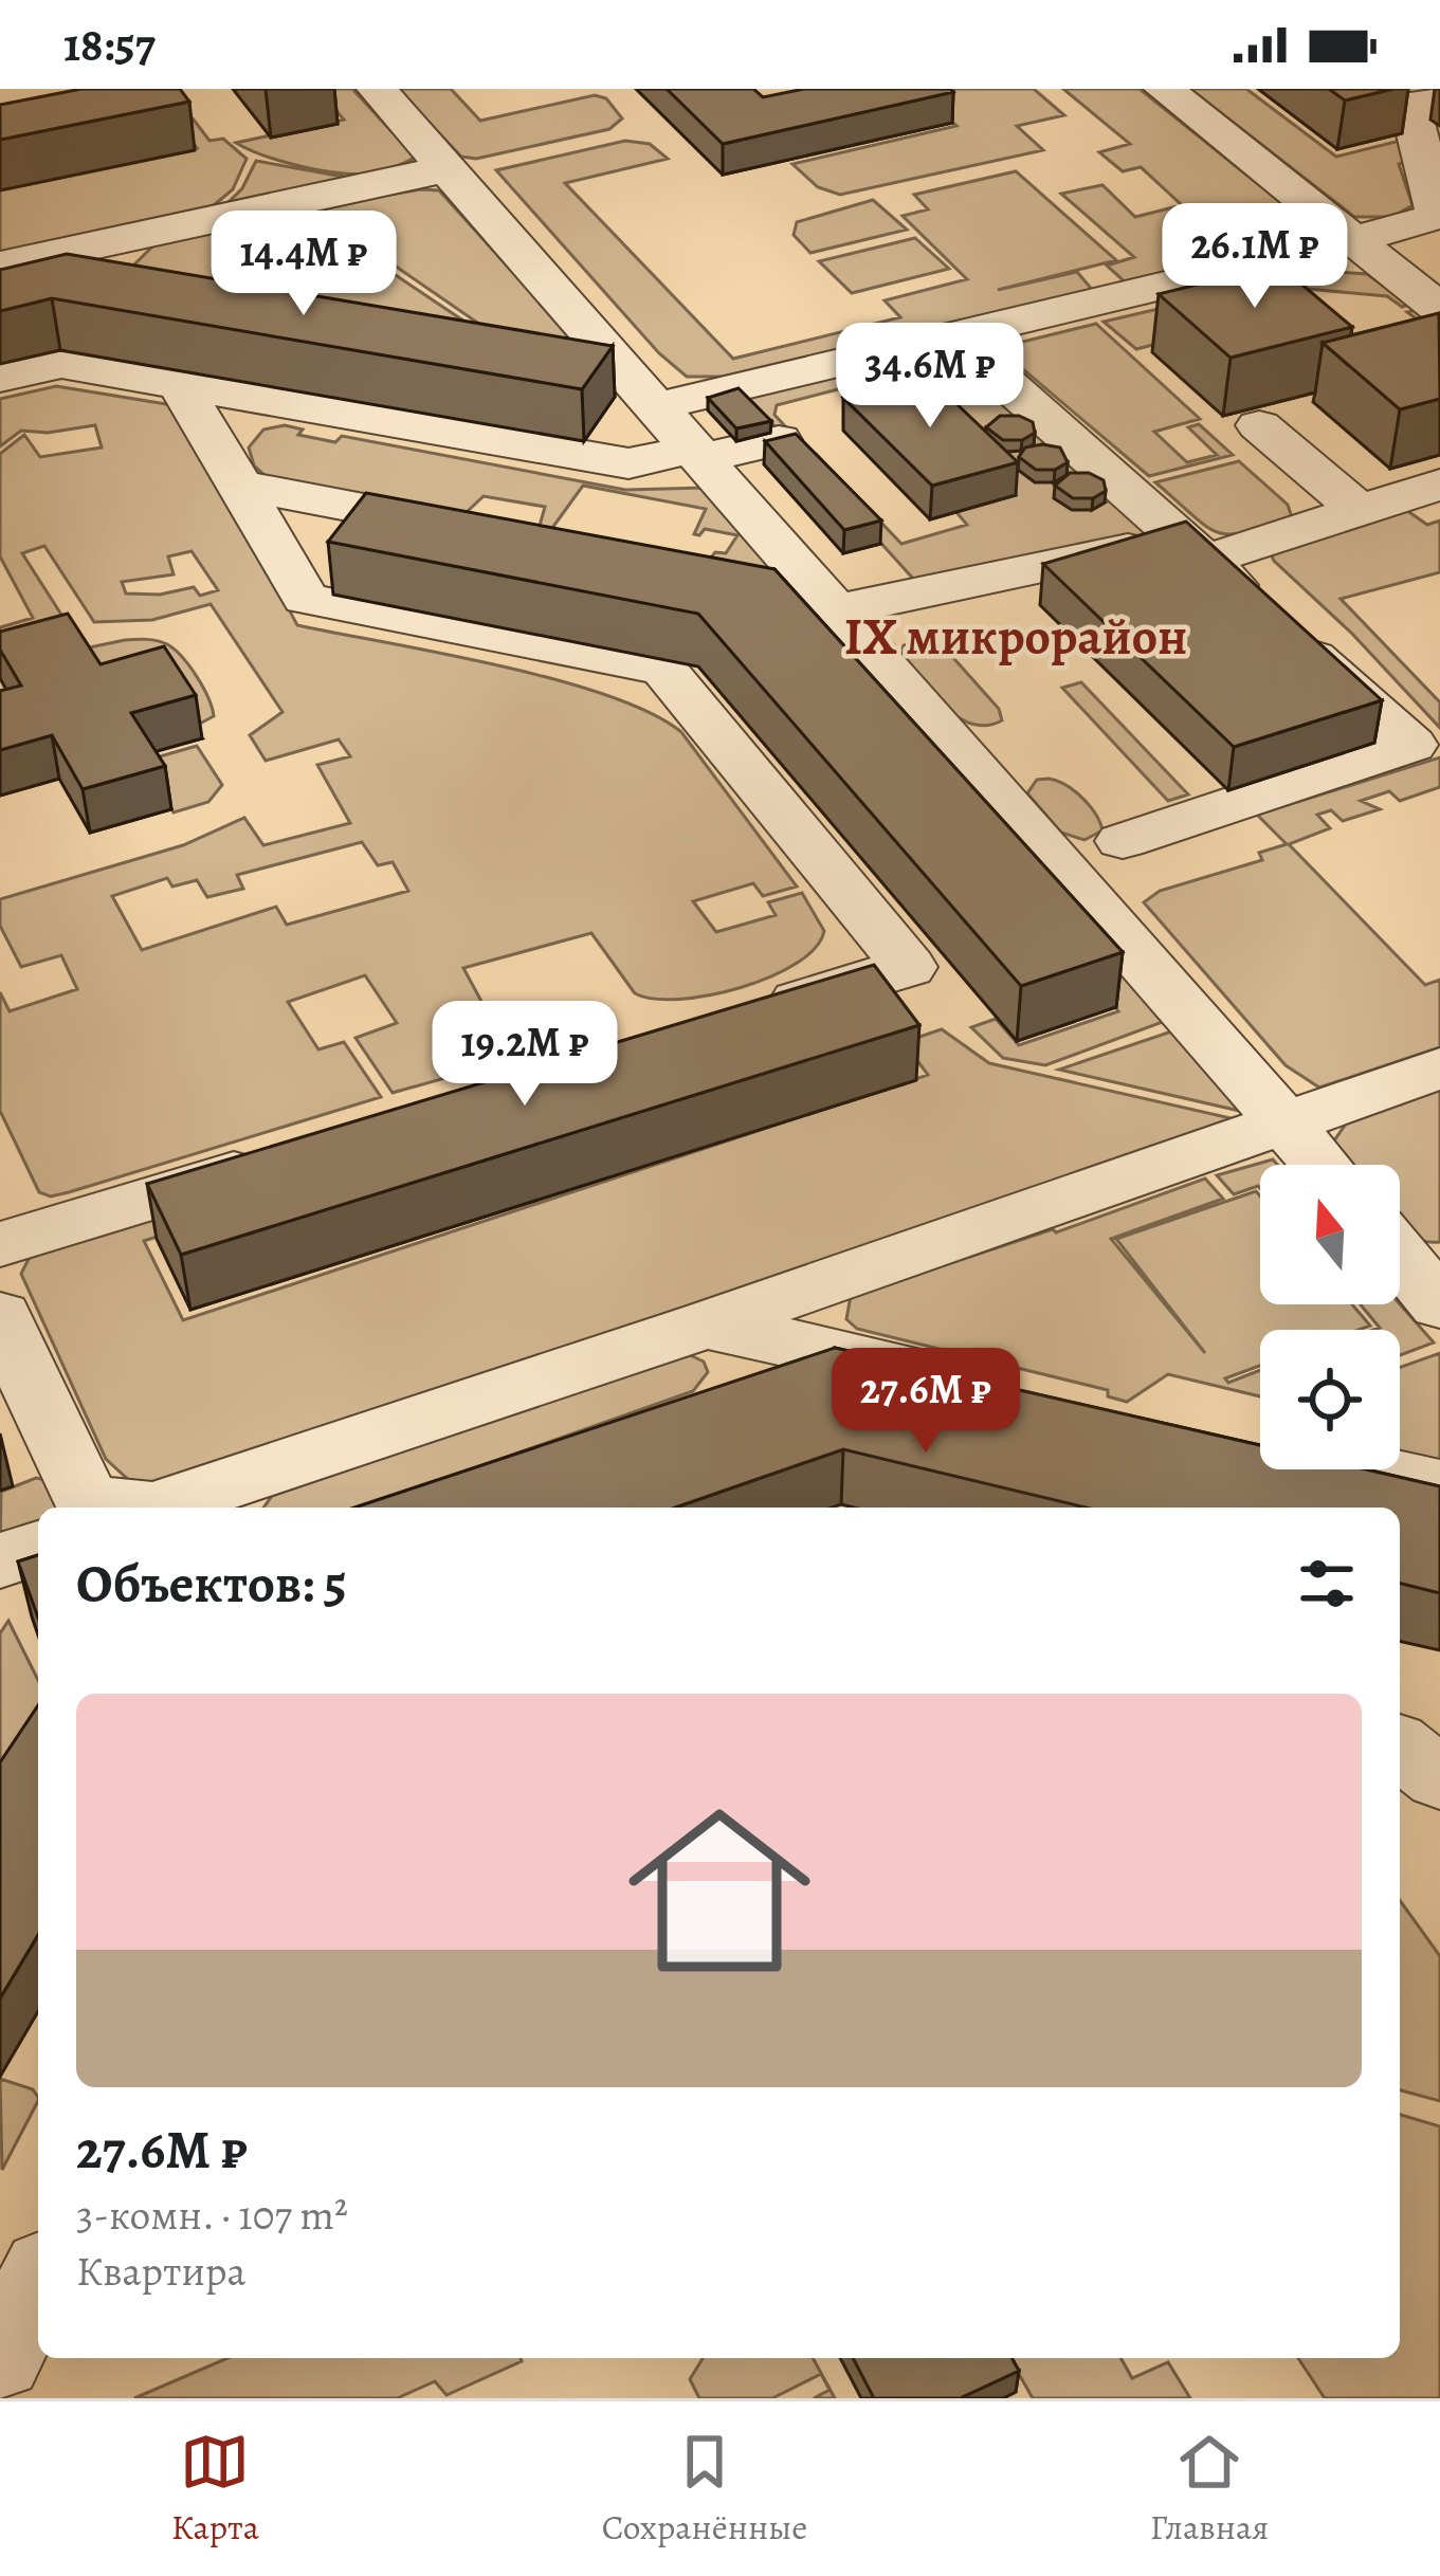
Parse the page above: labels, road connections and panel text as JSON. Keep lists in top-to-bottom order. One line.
{"districts":["IX микрорайон"],"north":"top","page":{"status":"18:57","price":["26.1M ₽","14.4M ₽","34.6M ₽","19.2M ₽","27.6M ₽"],"heading":"Объектов: 5","list":[{"name":"27.6M ₽","note":"3-комн. · 107 m² · Квартира"}],"tabs":["Карта","Сохранённые","Главная"]}}
